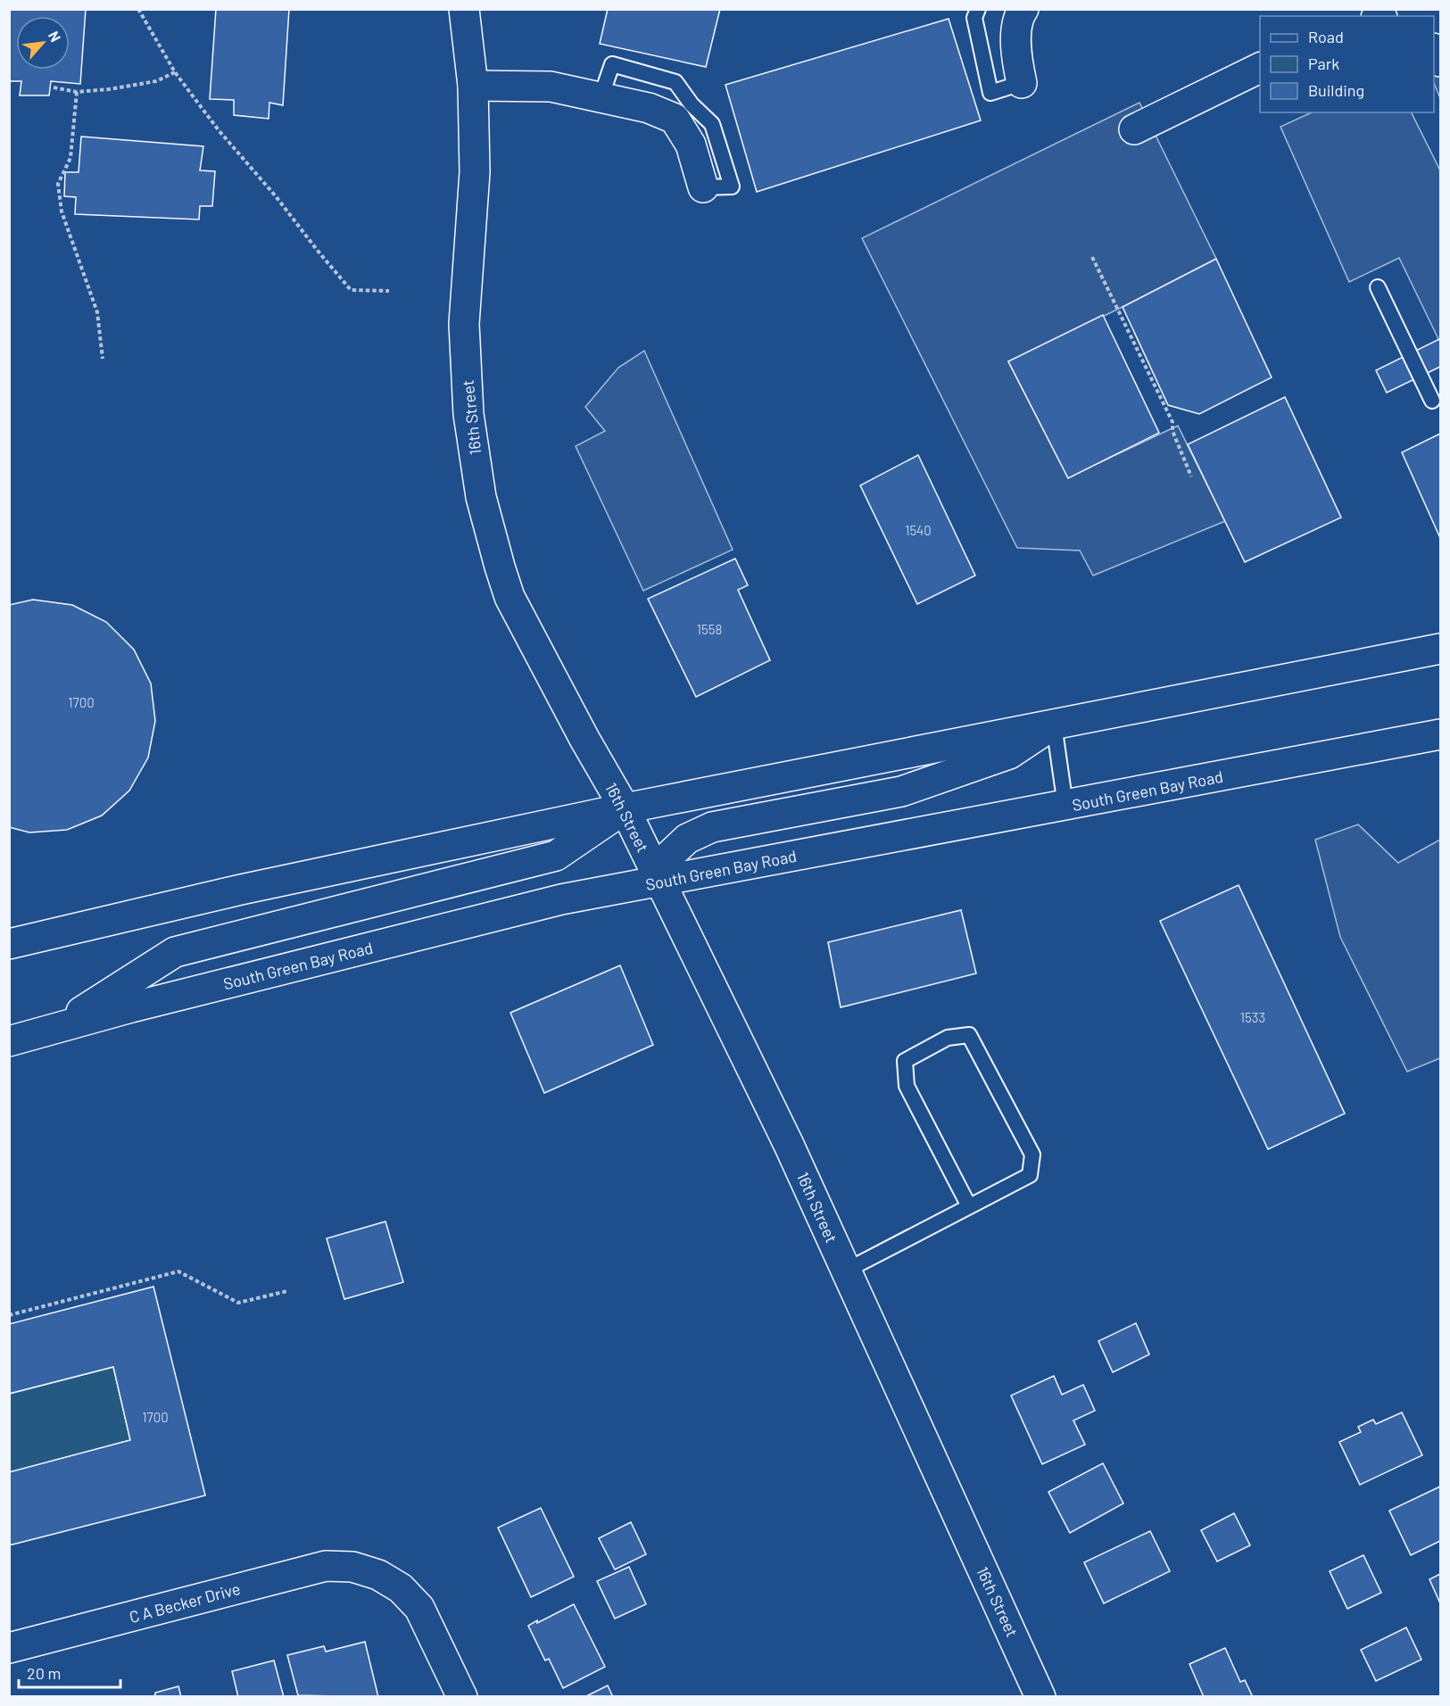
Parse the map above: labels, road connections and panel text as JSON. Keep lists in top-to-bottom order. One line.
{"streets":{"main road":["16th Street","South Green Bay Road","C A Becker Drive"]},"crossings":[["16th Street","South Green Bay Road"]],"house_numbers":["1540","1558","1700","1533","1700"],"legend":["Road","Park","Building"],"scale_bar":"20 m","north":"top right"}
